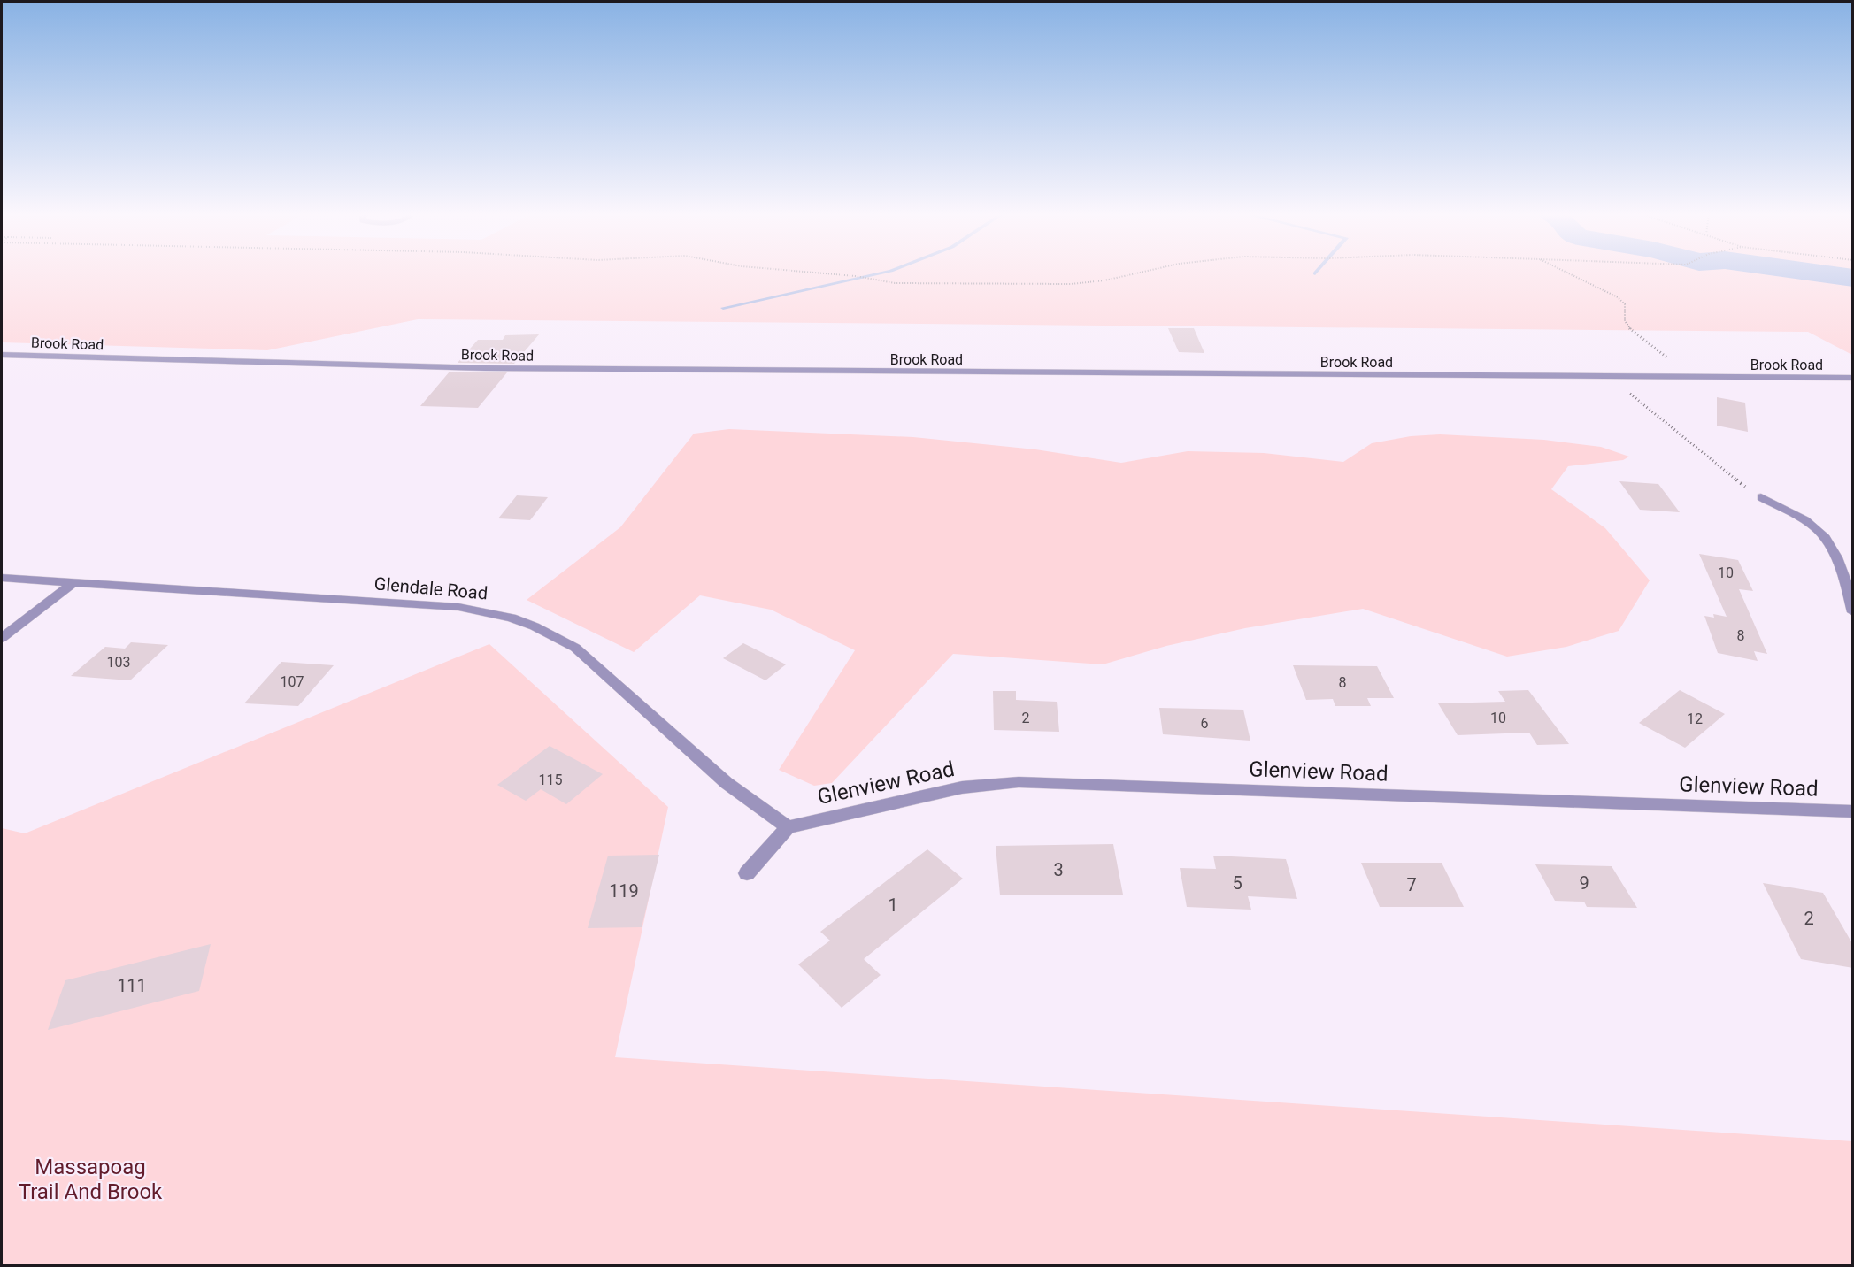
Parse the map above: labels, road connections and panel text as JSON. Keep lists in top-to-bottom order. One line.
{"streets":{"street":["Brook Road","Glendale Road","Glenview Road"]},"crossings":[["Glendale Road","Glenview Road"]],"parks":["Massapoag Trail And Brook"],"house_numbers":["10","8","103","107","8","2","10","12","6","115","3","5","9","7","119","1","2","111"]}
